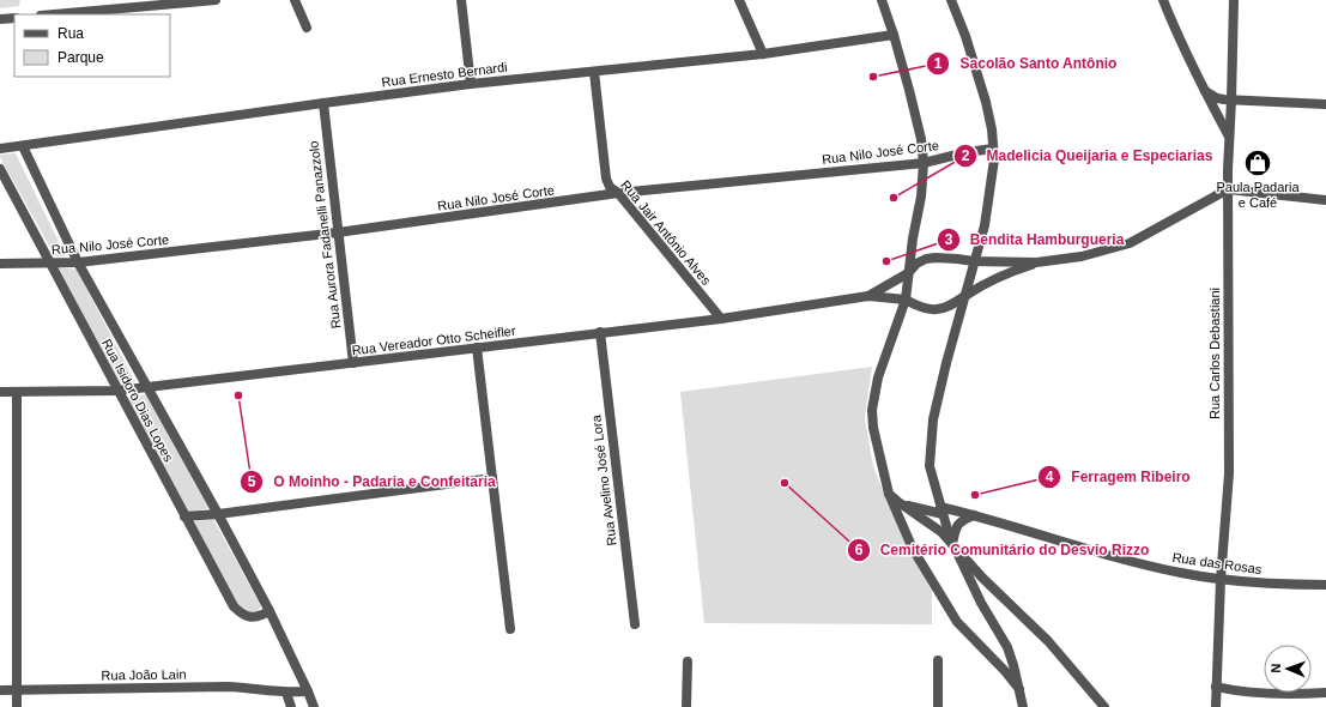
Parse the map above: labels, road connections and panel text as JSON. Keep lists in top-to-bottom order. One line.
{"streets":{"street":["Rua Ernesto Bernardi","Rua Nilo José Corte","Rua Jair Antônio Alves","Rua Aurora Fadanelli Panazzolo","Rua Vereador Otto Scheifler","Rua Carlos Debastiani","Rua Isidoro Dias Lopes","Rua Avelino José Lora","Rua das Rosas","Rua João Lain"]},"crossings":[["Rua Ernesto Bernardi","Rua Jair Antônio Alves"],["Rua Ernesto Bernardi","Rua Aurora Fadanelli Panazzolo"],["Rua Ernesto Bernardi","Rua Isidoro Dias Lopes"],["Rua Nilo José Corte","Rua Jair Antônio Alves"],["Rua Nilo José Corte","Rua Aurora Fadanelli Panazzolo"],["Rua Nilo José Corte","Rua Isidoro Dias Lopes"],["Rua Jair Antônio Alves","Rua Vereador Otto Scheifler"],["Rua Aurora Fadanelli Panazzolo","Rua Vereador Otto Scheifler"],["Rua Vereador Otto Scheifler","Rua Isidoro Dias Lopes"],["Rua Vereador Otto Scheifler","Rua Avelino José Lora"],["Rua Carlos Debastiani","Rua das Rosas"]],"places":{"other":["Sacolão Santo Antônio","Madelicia Queijaria e Especiarias","Bendita Hamburgueria","O Moinho - Padaria e Confeitaria","Cemitério Comunitário do Desvio Rizzo","Ferragem Ribeiro"],"shop":["Paula Padaria e Café"]},"legend":["Rua","Parque"],"north":"left"}
